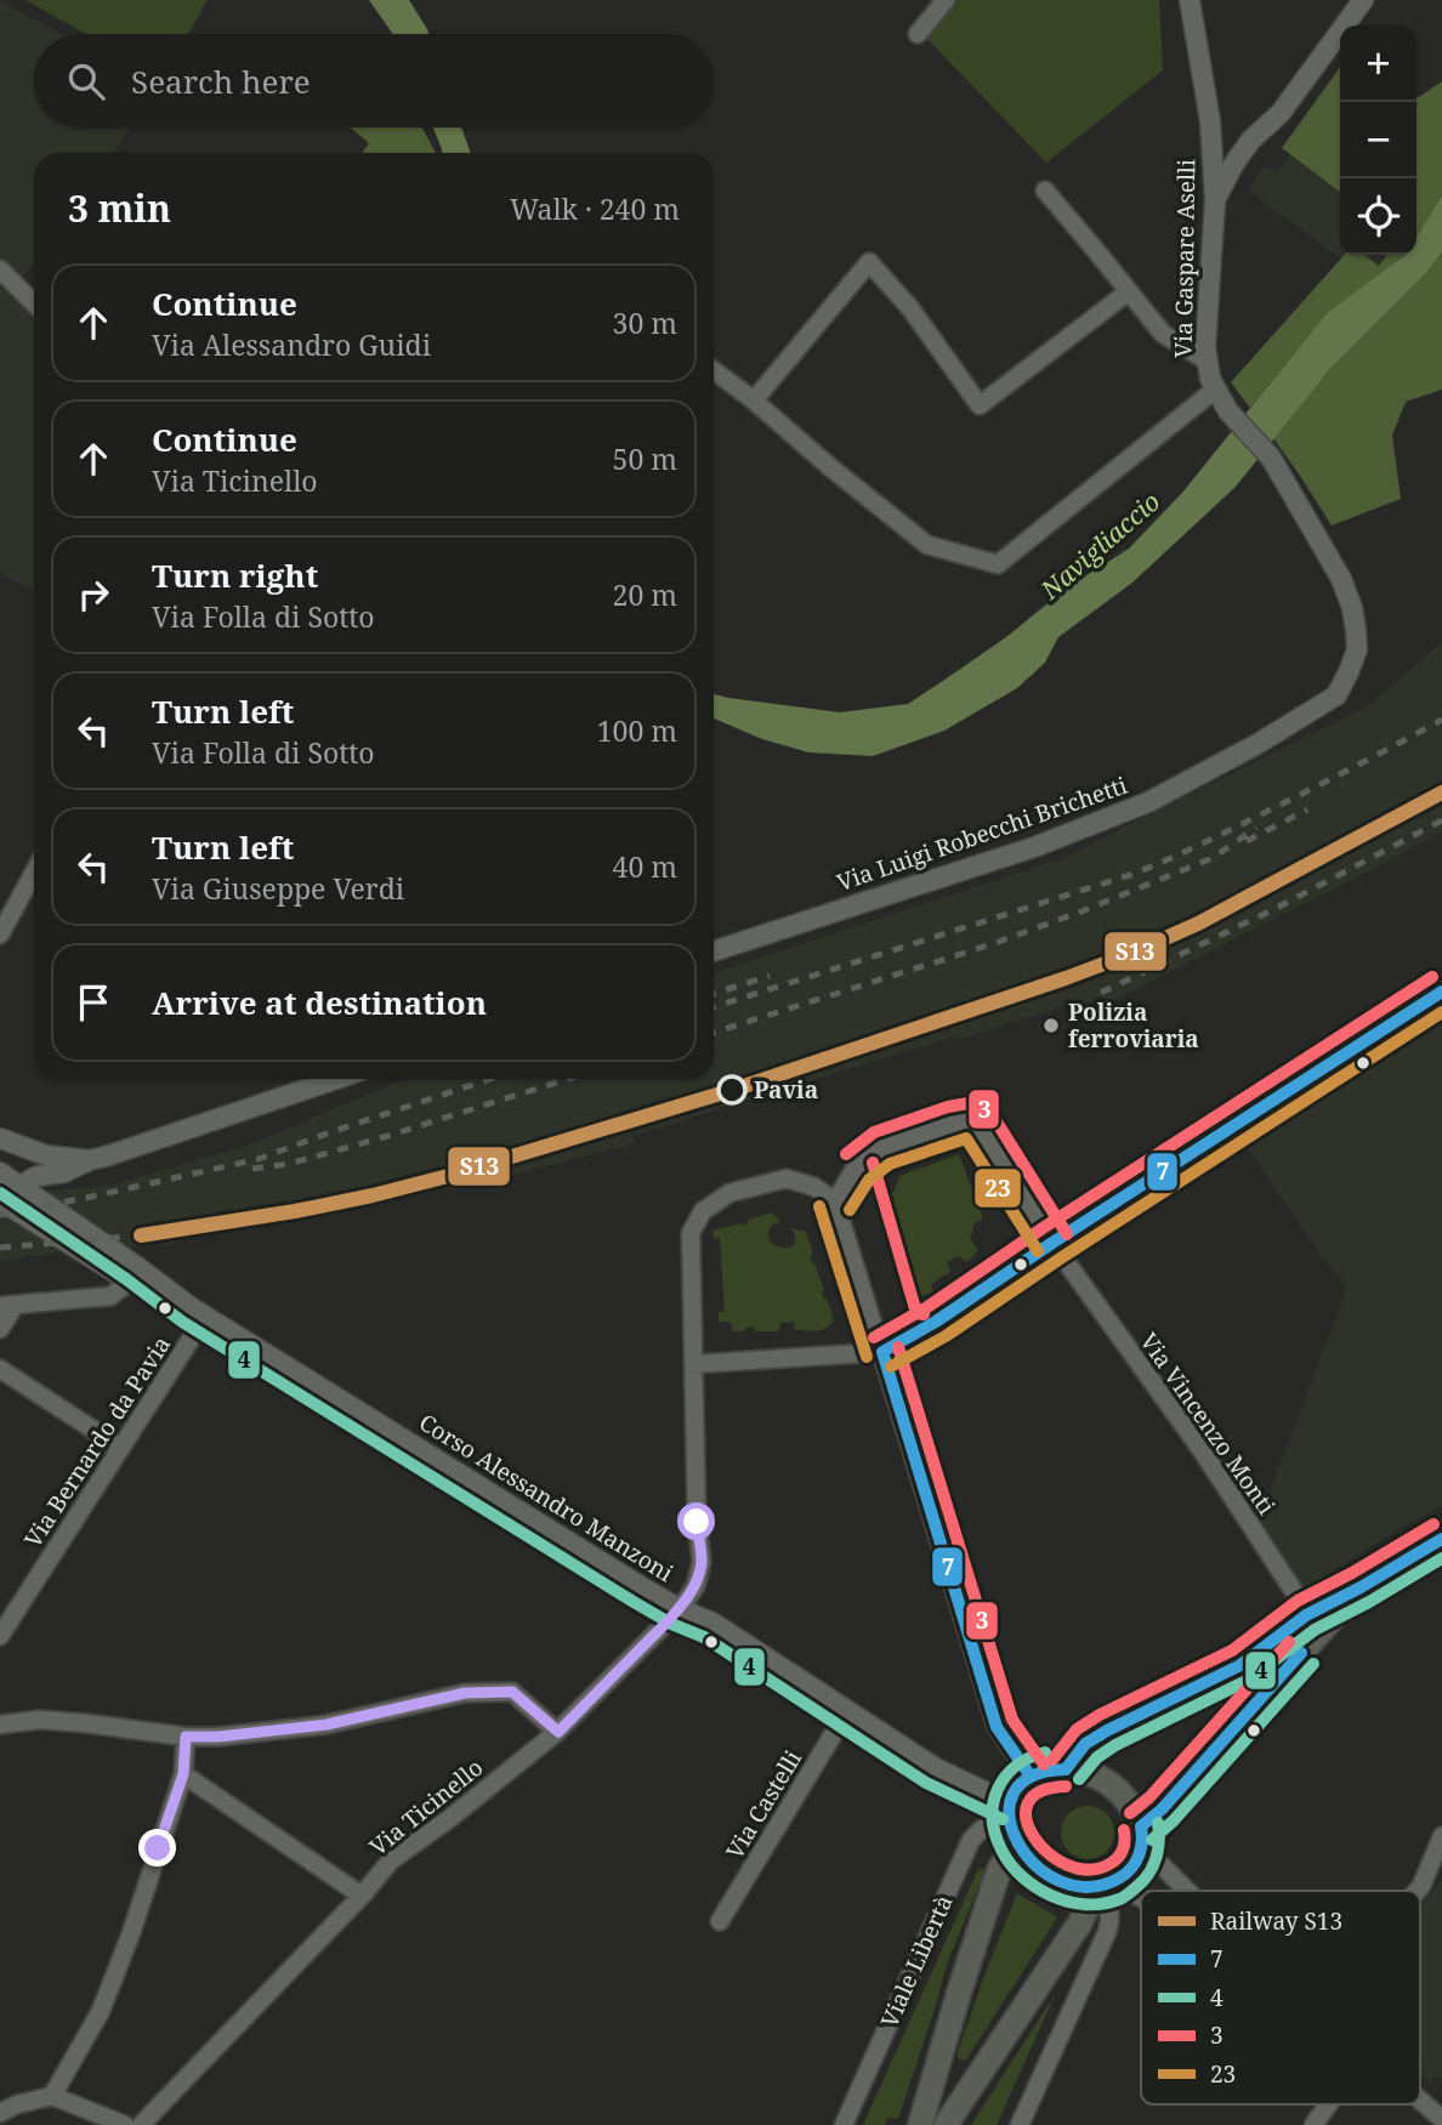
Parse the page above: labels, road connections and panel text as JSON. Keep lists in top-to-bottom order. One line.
{"streets":{"main road":["Viale Libertà"],"street":["Via Gaspare Aselli","Via Luigi Robecchi Brichetti","Via Vincenzo Monti","Via Bernardo da Pavia","Corso Alessandro Manzoni","Via Castelli","Via Ticinello"]},"crossings":[["Via Gaspare Aselli","Via Luigi Robecchi Brichetti"],["Via Vincenzo Monti","Via Ticinello"],["Via Bernardo da Pavia","Corso Alessandro Manzoni"],["Corso Alessandro Manzoni","Via Castelli"],["Corso Alessandro Manzoni","Via Ticinello"],["Corso Alessandro Manzoni","Viale Libertà"]],"water":["Navigliaccio"],"places":["Polizia ferroviaria","Pavia"],"lines":["rail line S13","transit line 3","transit line 7","transit line 23","transit line 4"],"legend":["Railway S13","7","4","3","23"],"page":{"map_buttons":["+","−"],"search":"Search here","heading":["3 min","Walk · 240 m"],"list":[["Continue","Via Alessandro Guidi","30 m"],["Continue","Via Ticinello","50 m"],["Turn right","Via Folla di Sotto","20 m"],["Turn left","Via Folla di Sotto","100 m"],["Turn left","Via Giuseppe Verdi","40 m"],"Arrive at destination"]}}
